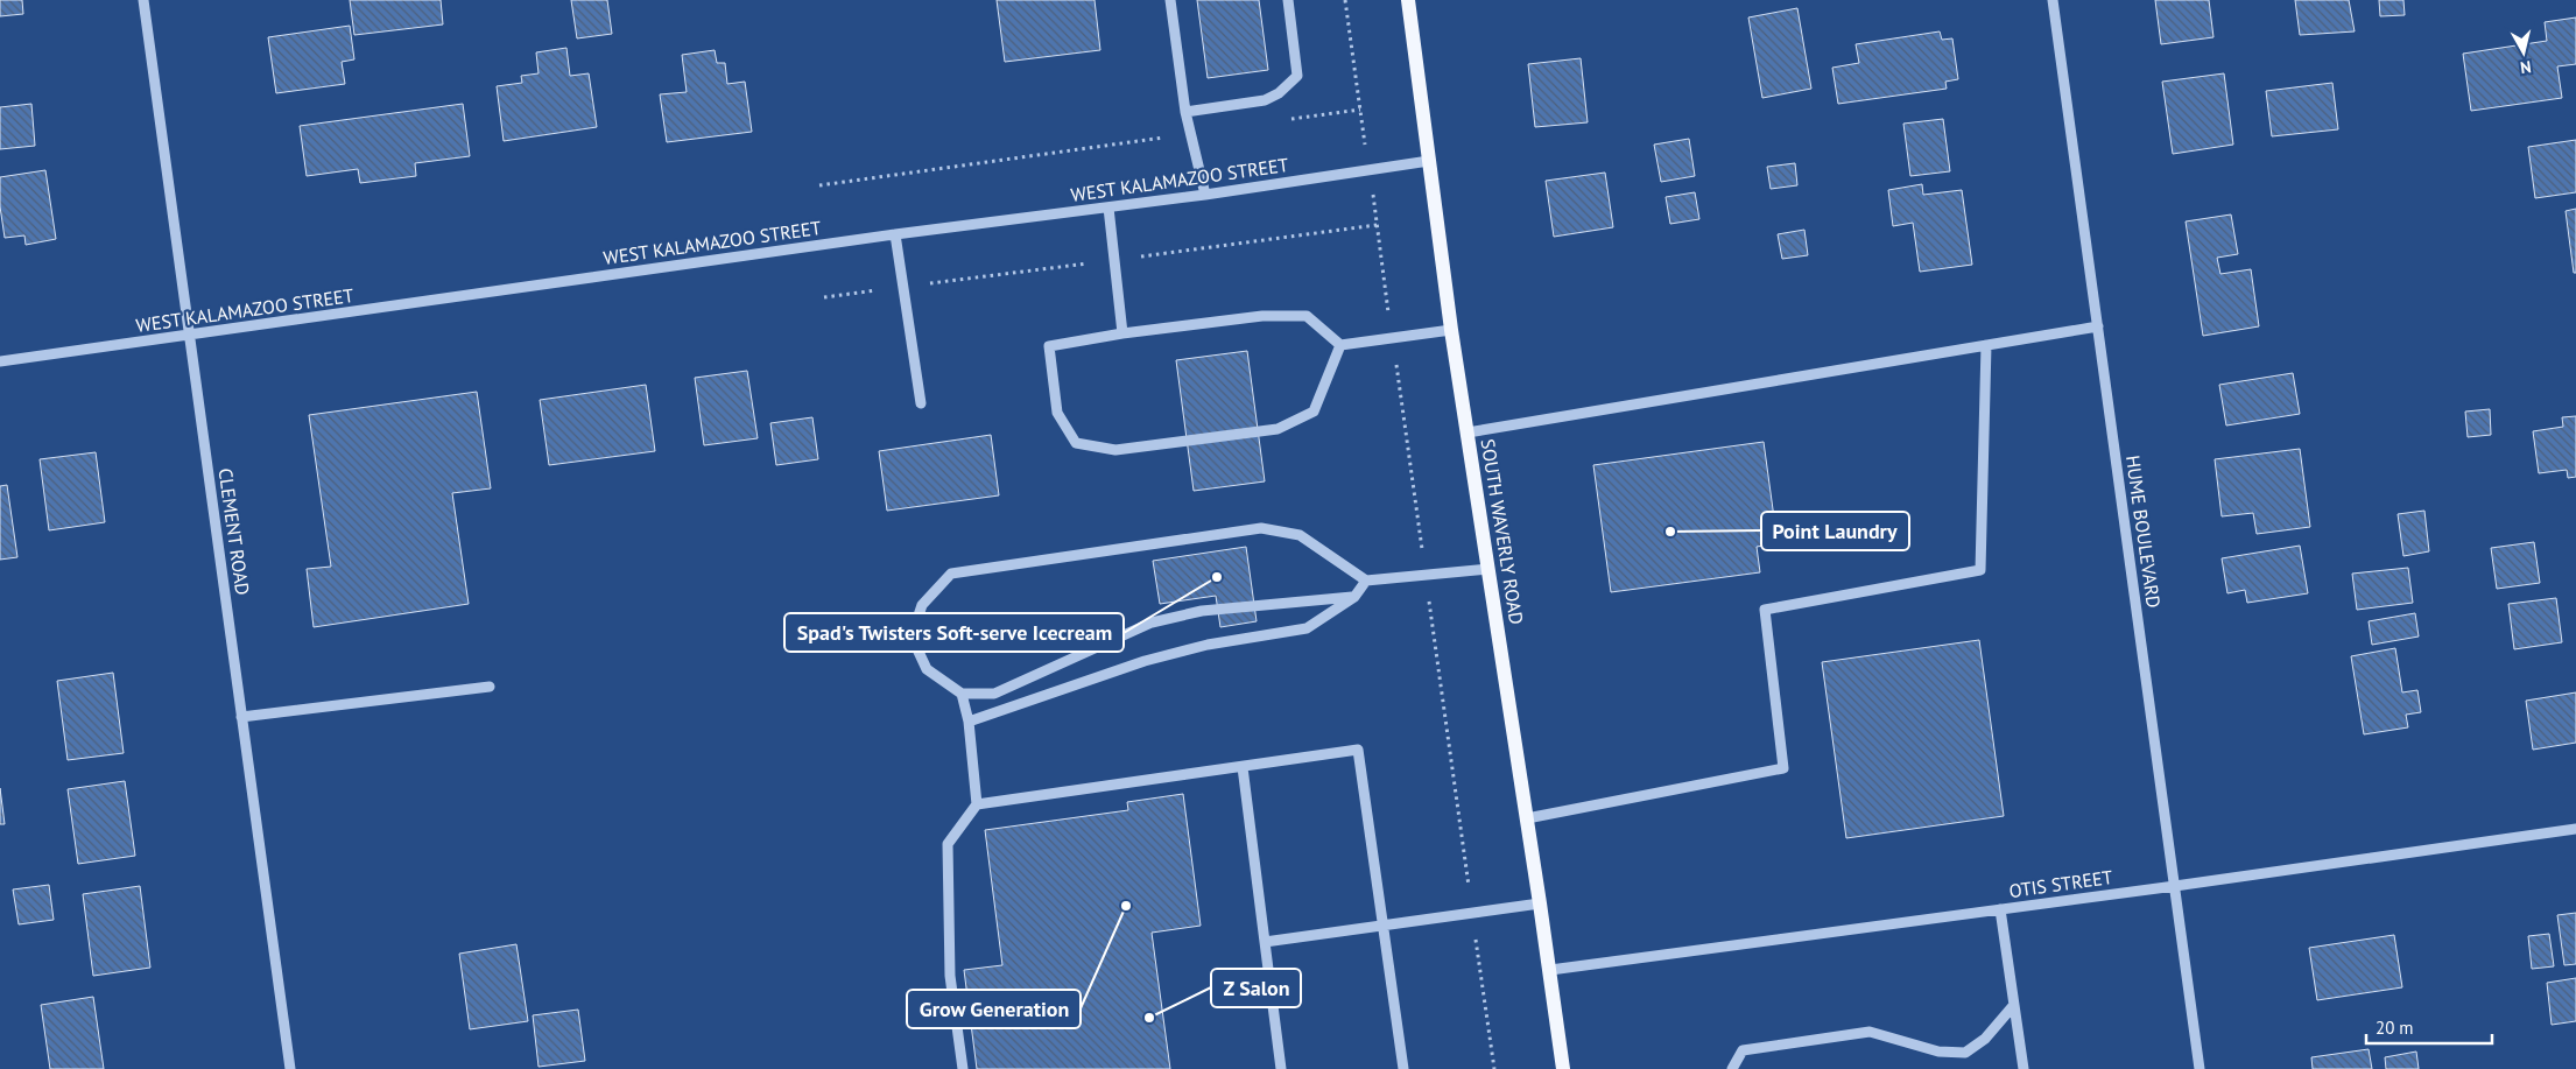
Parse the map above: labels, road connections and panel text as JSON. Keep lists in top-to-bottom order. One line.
{"streets":{"main road":["SOUTH WAVERLY ROAD"],"street":["WEST KALAMAZOO STREET","CLEMENT ROAD","HUME BOULEVARD","OTIS STREET"]},"crossings":[["WEST KALAMAZOO STREET","CLEMENT ROAD"],["WEST KALAMAZOO STREET","SOUTH WAVERLY ROAD"],["SOUTH WAVERLY ROAD","OTIS STREET"],["HUME BOULEVARD","OTIS STREET"]],"places":["Point Laundry","Spad's Twisters Soft-serve Icecream","Grow Generation","Z Salon"],"scale_bar":"20 m","north":"bottom"}
